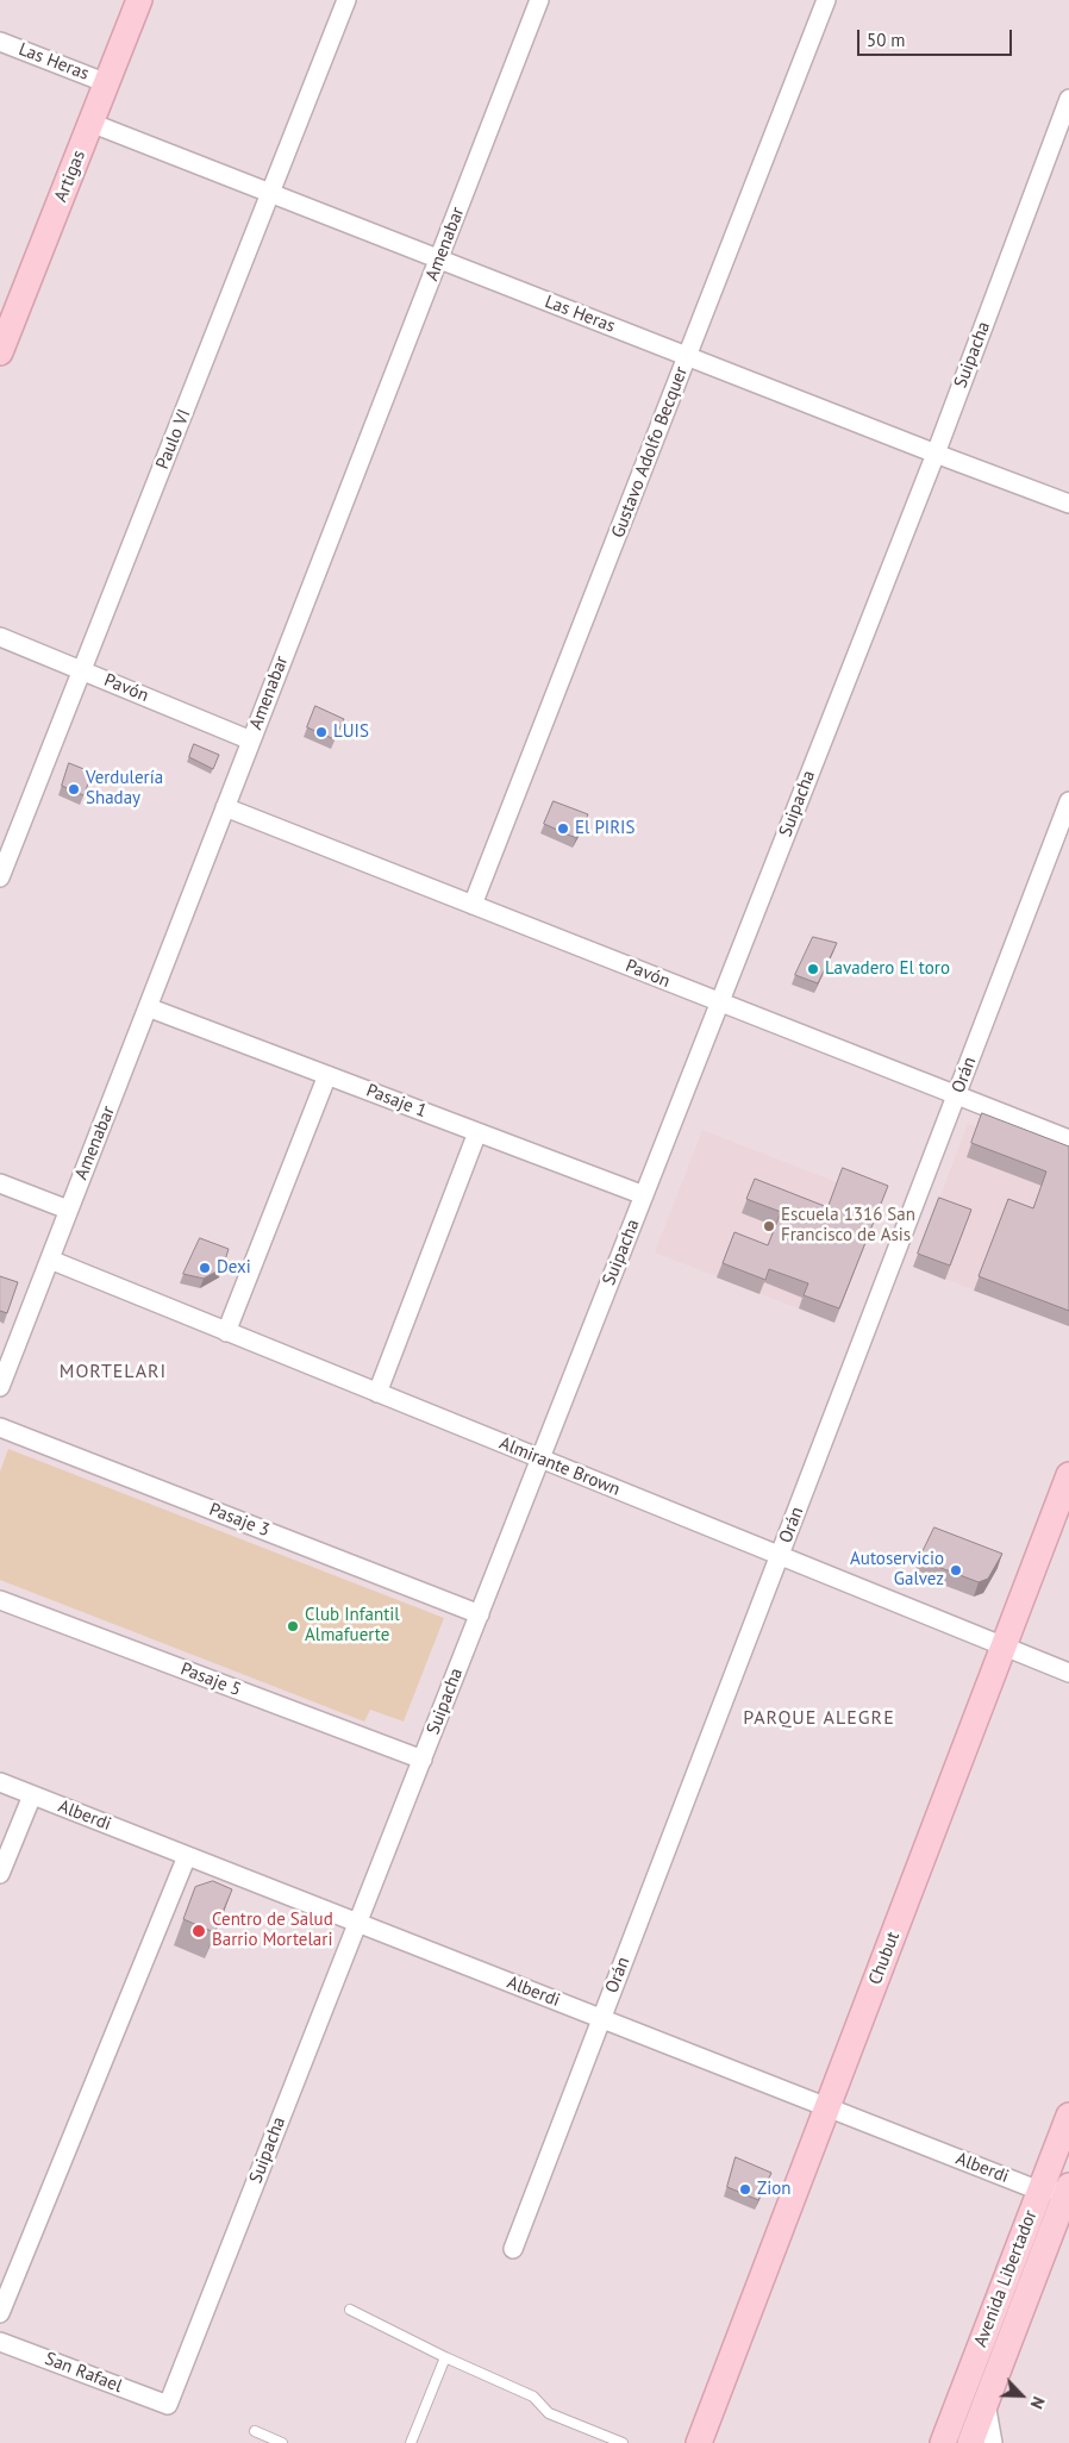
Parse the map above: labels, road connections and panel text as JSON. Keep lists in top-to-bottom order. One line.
{"streets":{"street":["Las Heras","Artigas","Amenabar","Suipacha","Paulo VI","Gustavo Adolfo Becquer","Pavón","Orán","Pasaje 1","Almirante Brown","Pasaje 3","Pasaje 5","Alberdi","Chubut","Avenida Libertador","San Rafael"]},"crossings":[["Las Heras","Artigas"],["Las Heras","Amenabar"],["Las Heras","Suipacha"],["Las Heras","Paulo VI"],["Las Heras","Gustavo Adolfo Becquer"],["Amenabar","Pavón"],["Amenabar","Pasaje 1"],["Amenabar","Almirante Brown"],["Suipacha","Pavón"],["Suipacha","Pasaje 1"],["Suipacha","Almirante Brown"],["Suipacha","Pasaje 3"],["Suipacha","Pasaje 5"],["Suipacha","Alberdi"],["Suipacha","San Rafael"],["Paulo VI","Pavón"],["Gustavo Adolfo Becquer","Pavón"],["Pavón","Orán"],["Orán","Almirante Brown"],["Orán","Alberdi"],["Almirante Brown","Chubut"],["Alberdi","Chubut"],["Alberdi","Avenida Libertador"]],"districts":["MORTELARI","PARQUE ALEGRE"],"places":["LUIS","Verdulería Shaday","El PIRIS","Lavadero El toro","Escuela 1316 San Francisco de Asis","Dexi","Autoservicio Galvez","Club Infantil Almafuerte","Centro de Salud Barrio Mortelari","Zion"],"scale_bar":"50 m","north":"bottom right"}
